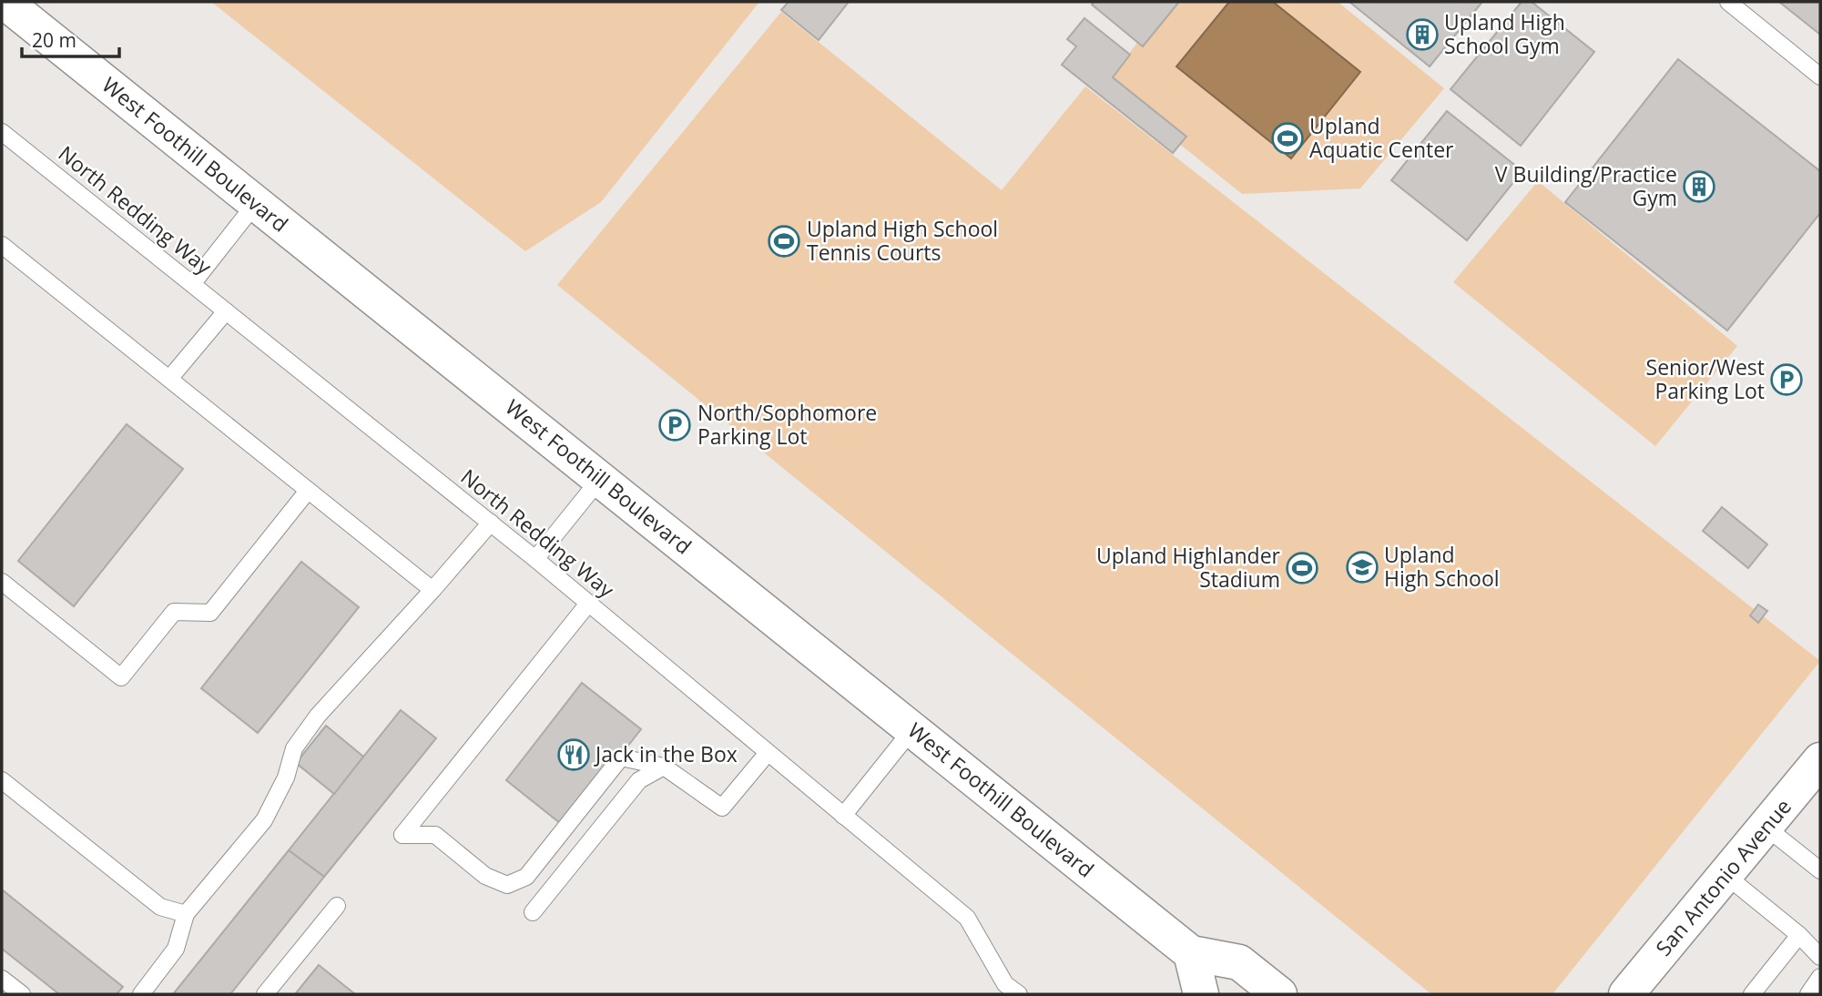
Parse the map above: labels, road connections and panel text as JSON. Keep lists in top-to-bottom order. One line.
{"streets":{"main road":["West Foothill Boulevard","San Antonio Avenue"],"lane":["North Redding Way"]},"places":{"building":["Upland High School Gym","V Building/Practice Gym"],"sports":["Upland Aquatic Center","Upland High School Tennis Courts","Upland Highlander Stadium"],"parking":["Senior/West Parking Lot","North/Sophomore Parking Lot"],"school or university":["Upland High School"],"restaurant":["Jack in the Box"]},"scale_bar":"20 m"}
